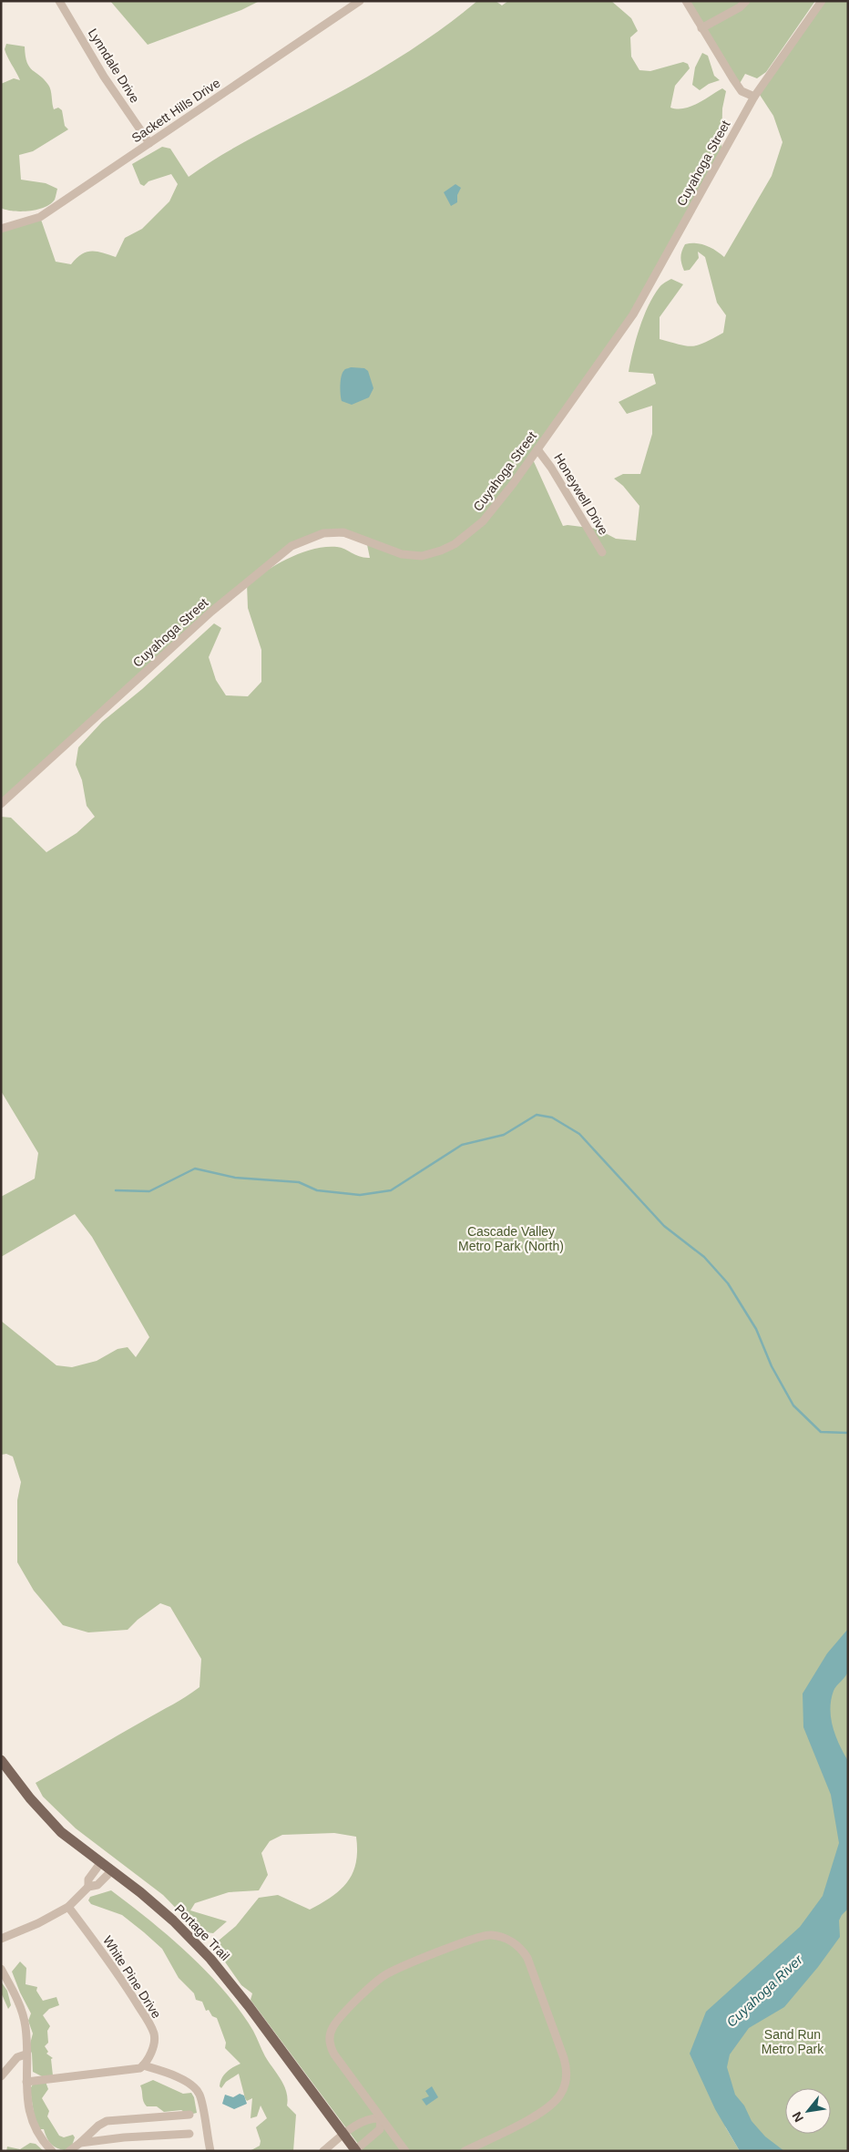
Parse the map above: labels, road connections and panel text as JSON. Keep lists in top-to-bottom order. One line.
{"streets":{"main road":["Portage Trail"],"street":["Lynndale Drive","Sackett Hills Drive","Cuyahoga Street","Honeywell Drive","White Pine Drive"]},"crossings":[["Lynndale Drive","Sackett Hills Drive"],["Cuyahoga Street","Honeywell Drive"]],"water":["Cuyahoga River"],"parks":["Cascade Valley Metro Park (North)","Sand Run Metro Park"],"north":"bottom left"}
